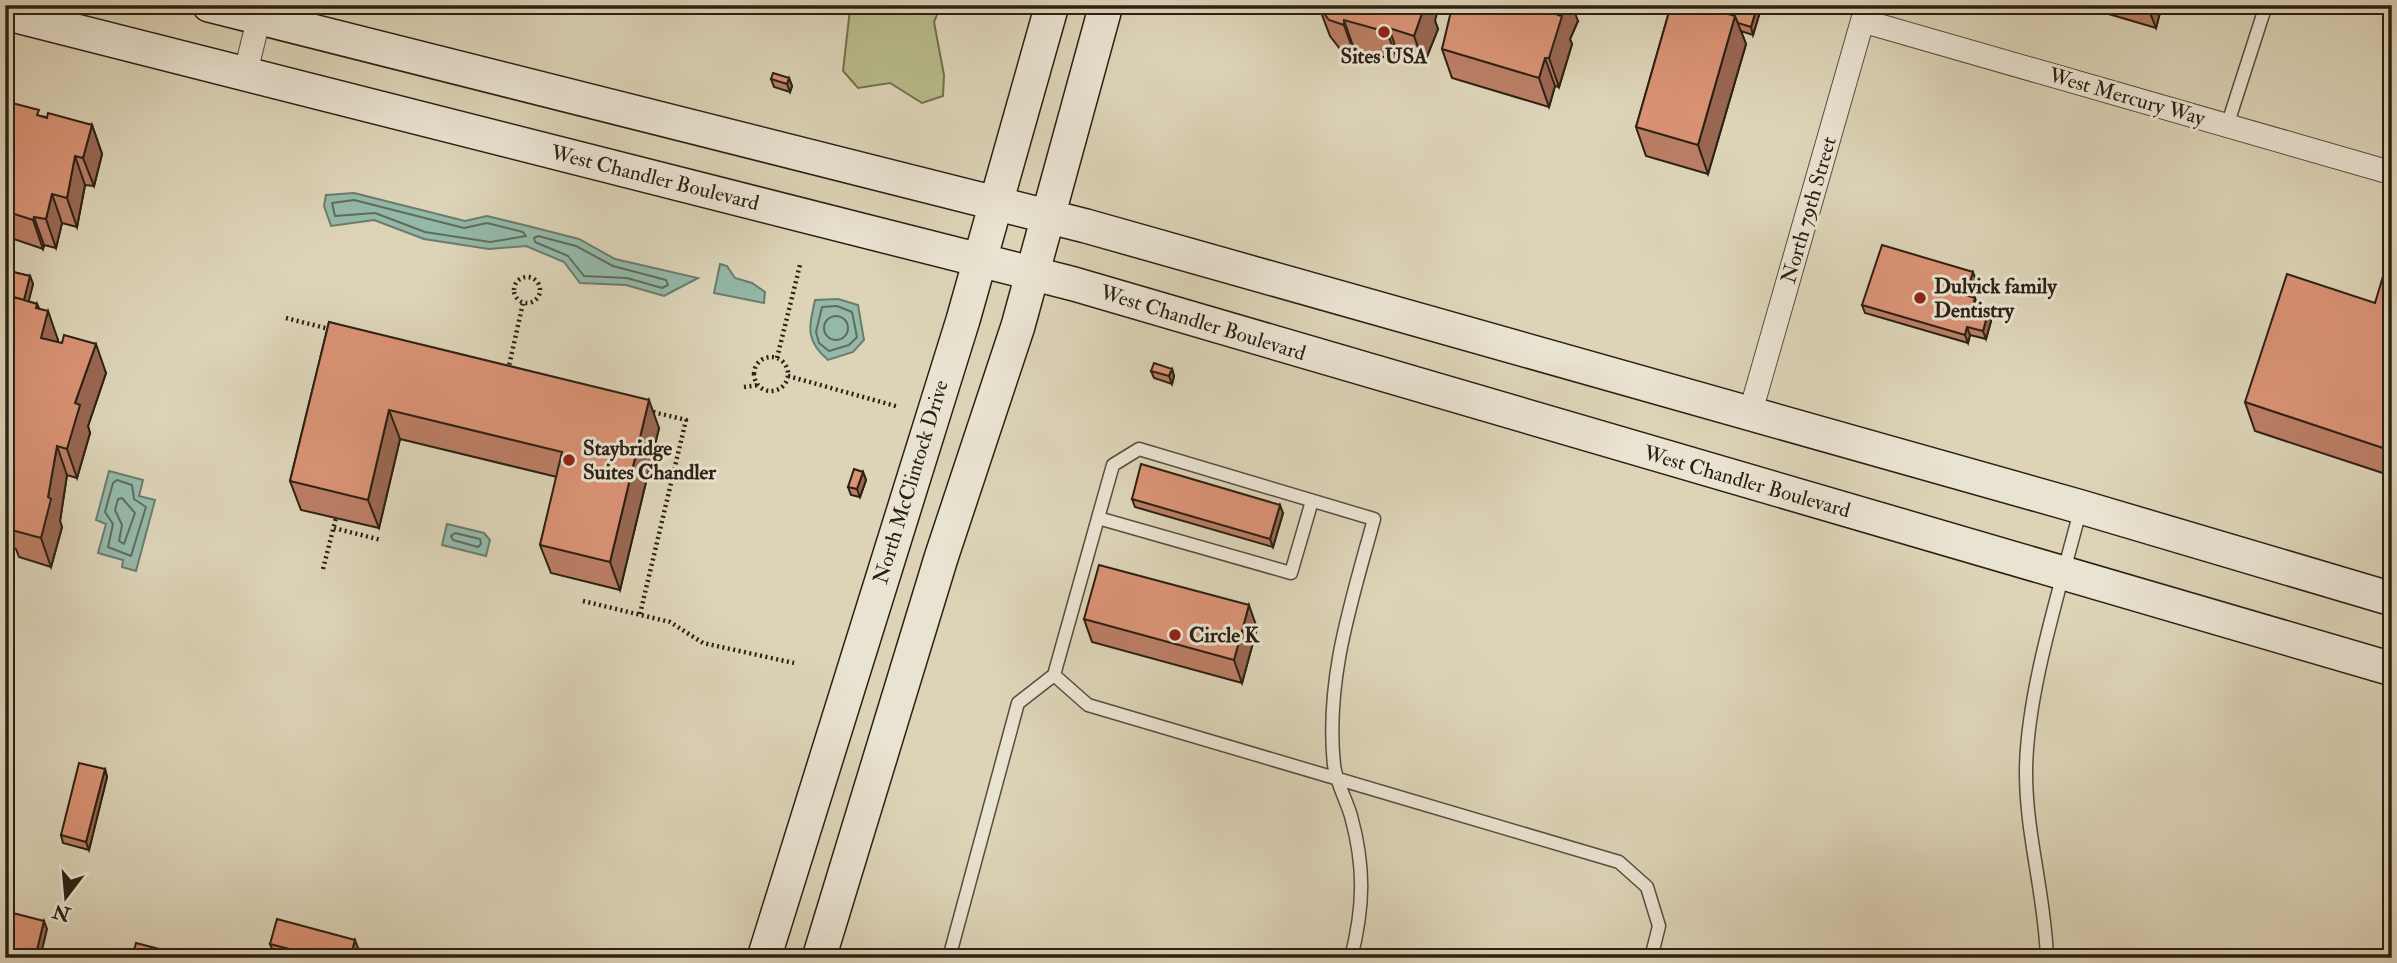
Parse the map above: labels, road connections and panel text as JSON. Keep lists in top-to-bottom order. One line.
{"streets":{"main road":["West Chandler Boulevard","North McClintock Drive"],"street":["West Mercury Way","North 79th Street"]},"crossings":[["West Mercury Way","North 79th Street"],["West Chandler Boulevard","North McClintock Drive"]],"places":["Sites USA","Dulvick family Dentistry","Staybridge Suites Chandler","Circle K"],"north":"bottom"}
